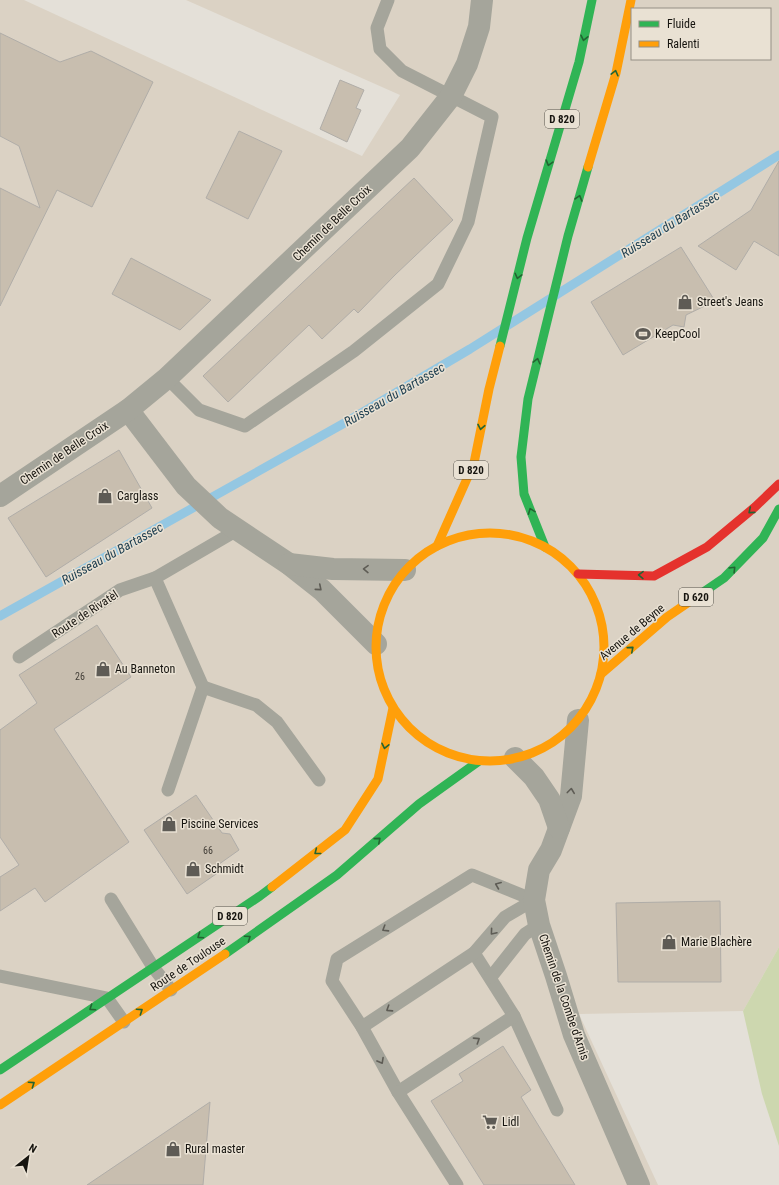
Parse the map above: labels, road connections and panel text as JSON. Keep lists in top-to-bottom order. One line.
{"streets":{"main road":["D 820","D 620","Avenue de Beyne","Route de Toulouse"],"street":["Chemin de Belle Croix","Chemin de la Combe d'Arnis"],"lane":["Route de Rivatèl"]},"one_way":["Avenue de Beyne"],"water":["Ruisseau du Bartassec"],"places":{"shop":["Street's Jeans","Carglass","Au Banneton","Piscine Services","Schmidt","Marie Blachère","Rural master"],"sports":["KeepCool"],"supermarket":["Lidl"]},"house_numbers":["26","66"],"legend":["Fluide","Ralenti"],"north":"top right"}
